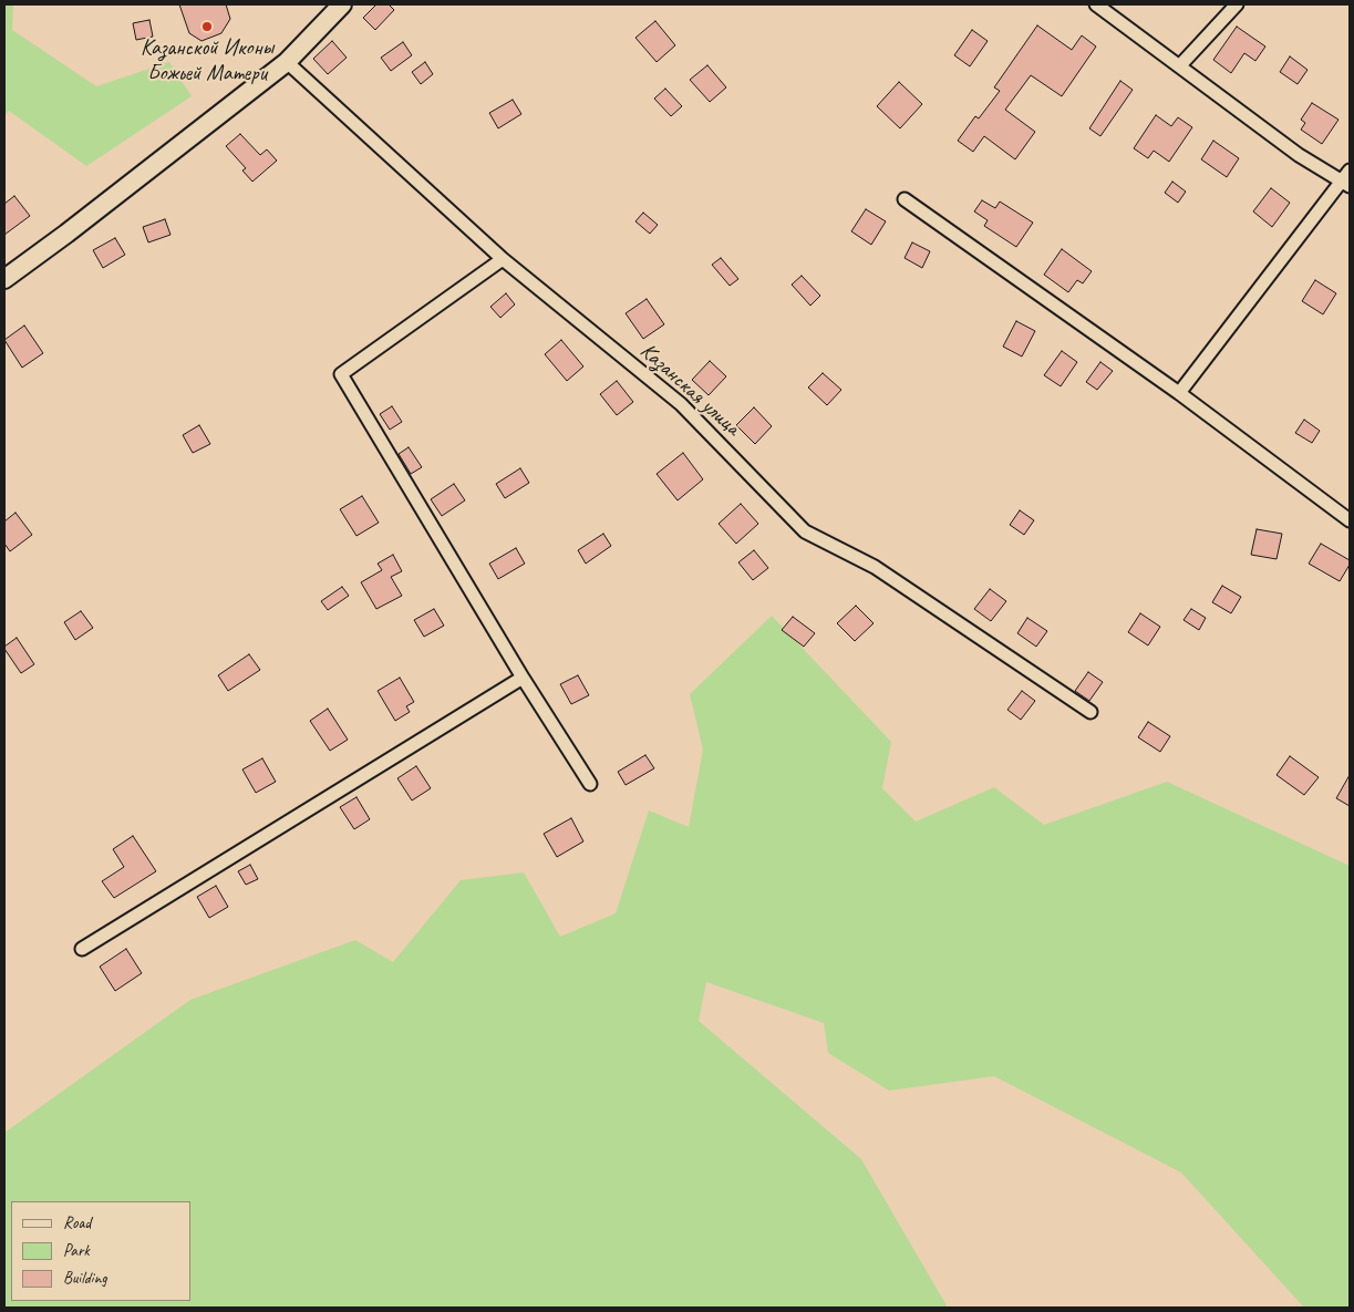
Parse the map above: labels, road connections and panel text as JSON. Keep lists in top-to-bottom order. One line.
{"streets":{"street":["Казанская улица"]},"places":["Казанской Иконы Божьей Матери"],"legend":["Road","Park","Building"]}
